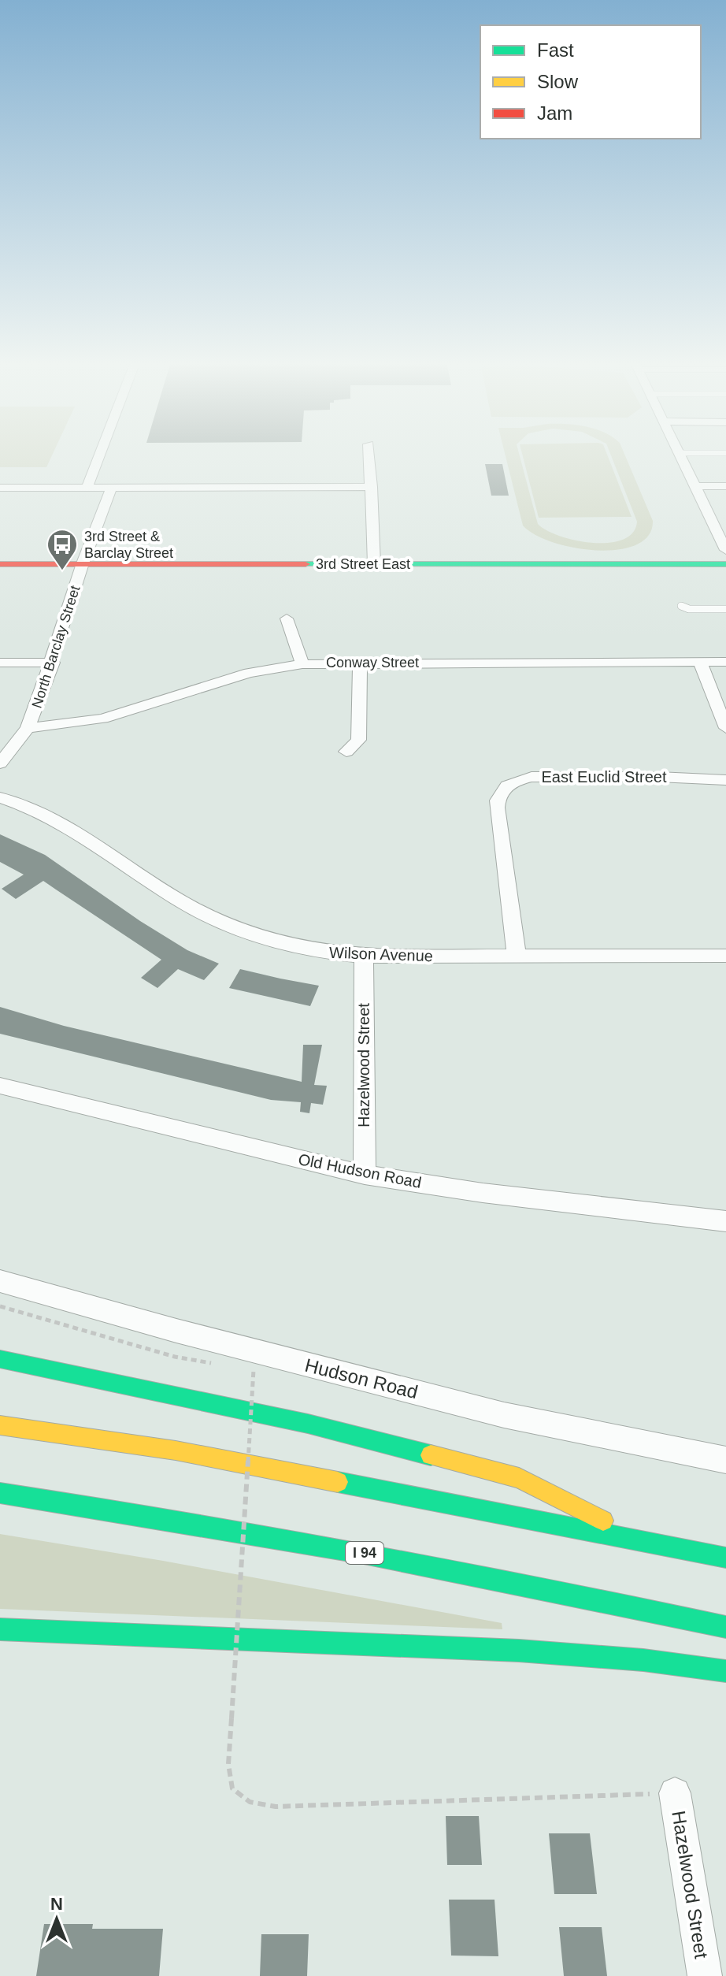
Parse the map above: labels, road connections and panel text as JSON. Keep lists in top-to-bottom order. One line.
{"streets":{"main road":["3rd Street East","I 94"],"street":["North Barclay Street","Conway Street","East Euclid Street","Wilson Avenue","Hazelwood Street","Old Hudson Road","Hudson Road"]},"crossings":[["3rd Street East","North Barclay Street"],["North Barclay Street","Conway Street"],["East Euclid Street","Wilson Avenue"],["Wilson Avenue","Hazelwood Street"],["Hazelwood Street","Old Hudson Road"]],"places":{"bus stop":["3rd Street & Barclay Street"]},"legend":["Fast","Slow","Jam"],"north":"top"}
